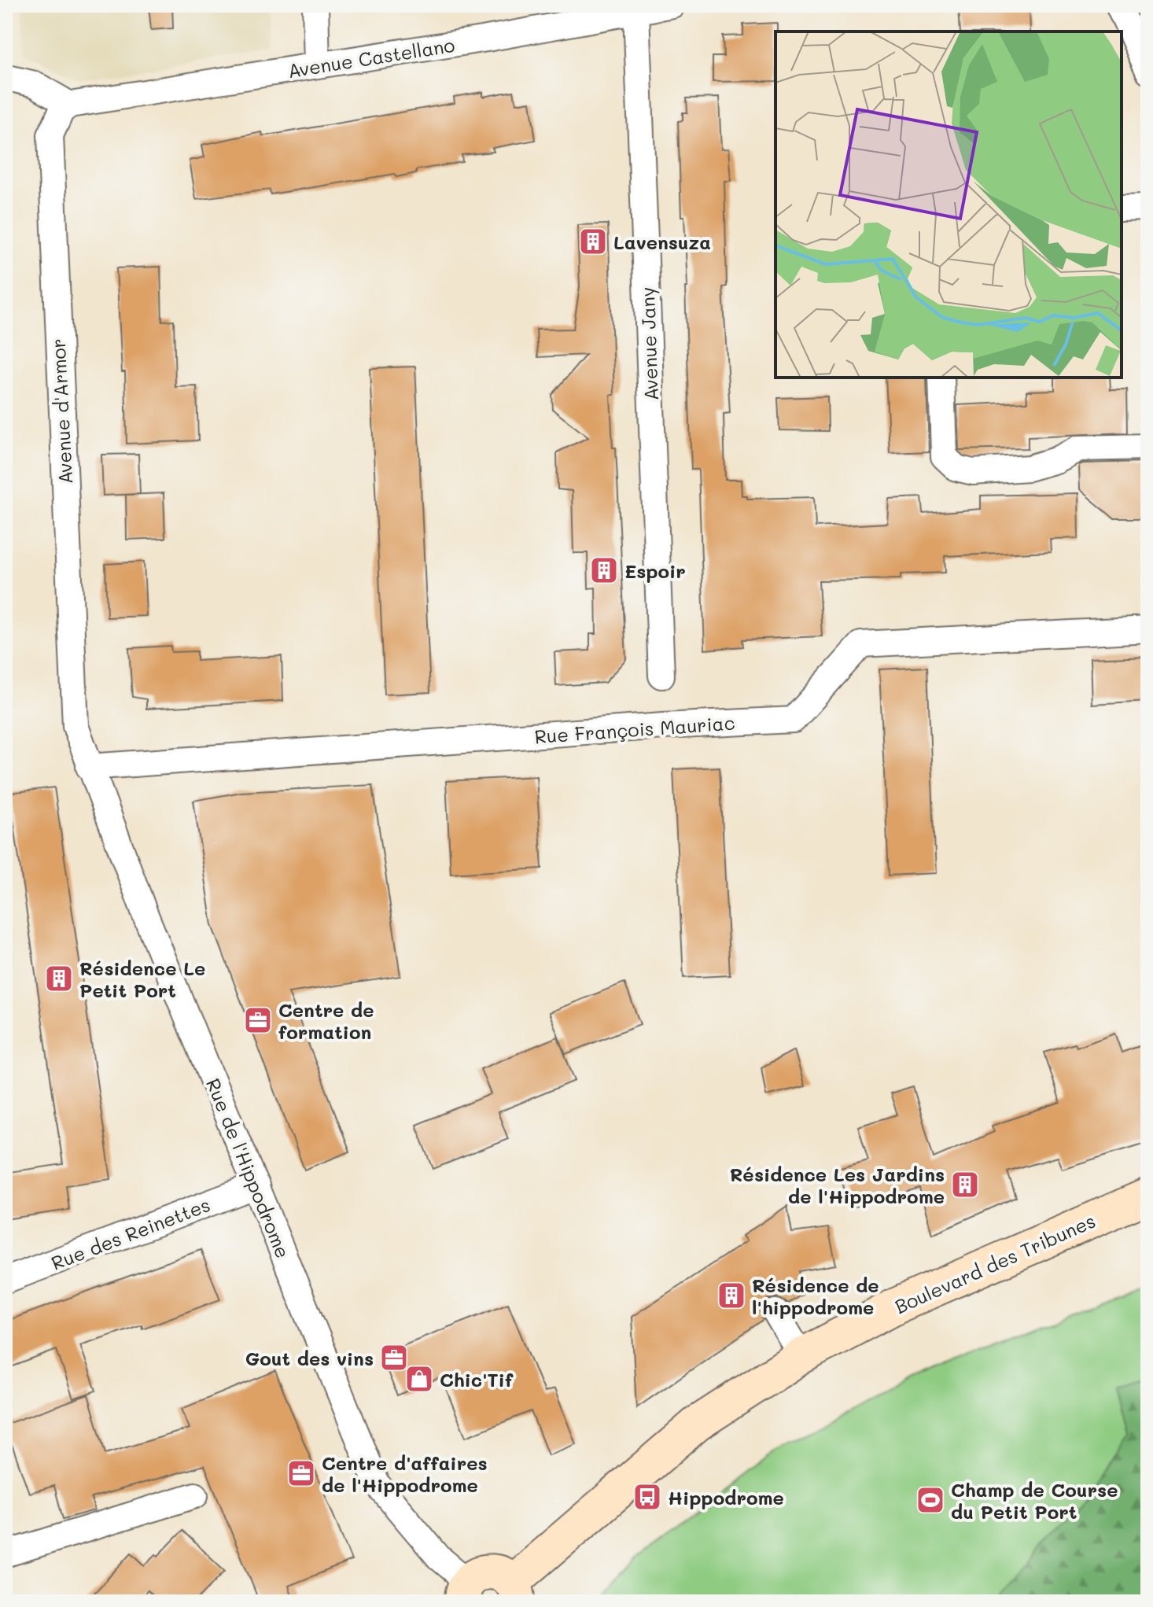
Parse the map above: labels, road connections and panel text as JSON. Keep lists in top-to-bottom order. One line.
{"streets":{"street":["Avenue Castellano","Avenue Jany","Avenue d'Armor","Rue François Mauriac","Rue de l'Hippodrome","Rue des Reinettes","Boulevard des Tribunes"]},"crossings":[["Avenue Castellano","Avenue Jany"],["Avenue Castellano","Avenue d'Armor"],["Avenue d'Armor","Rue de l'Hippodrome"],["Rue François Mauriac","Rue de l'Hippodrome"],["Rue de l'Hippodrome","Rue des Reinettes"]],"places":{"building":["Lavensuza","Espoir","Résidence Le Petit Port","Résidence Les Jardins de l'Hippodrome","Résidence de l'hippodrome"],"office":["Centre de formation","Gout des vins","Centre d'affaires de l'Hippodrome"],"shop":["Chic'Tif"],"bus stop":["Hippodrome"],"sports":["Champ de Course du Petit Port"]}}
